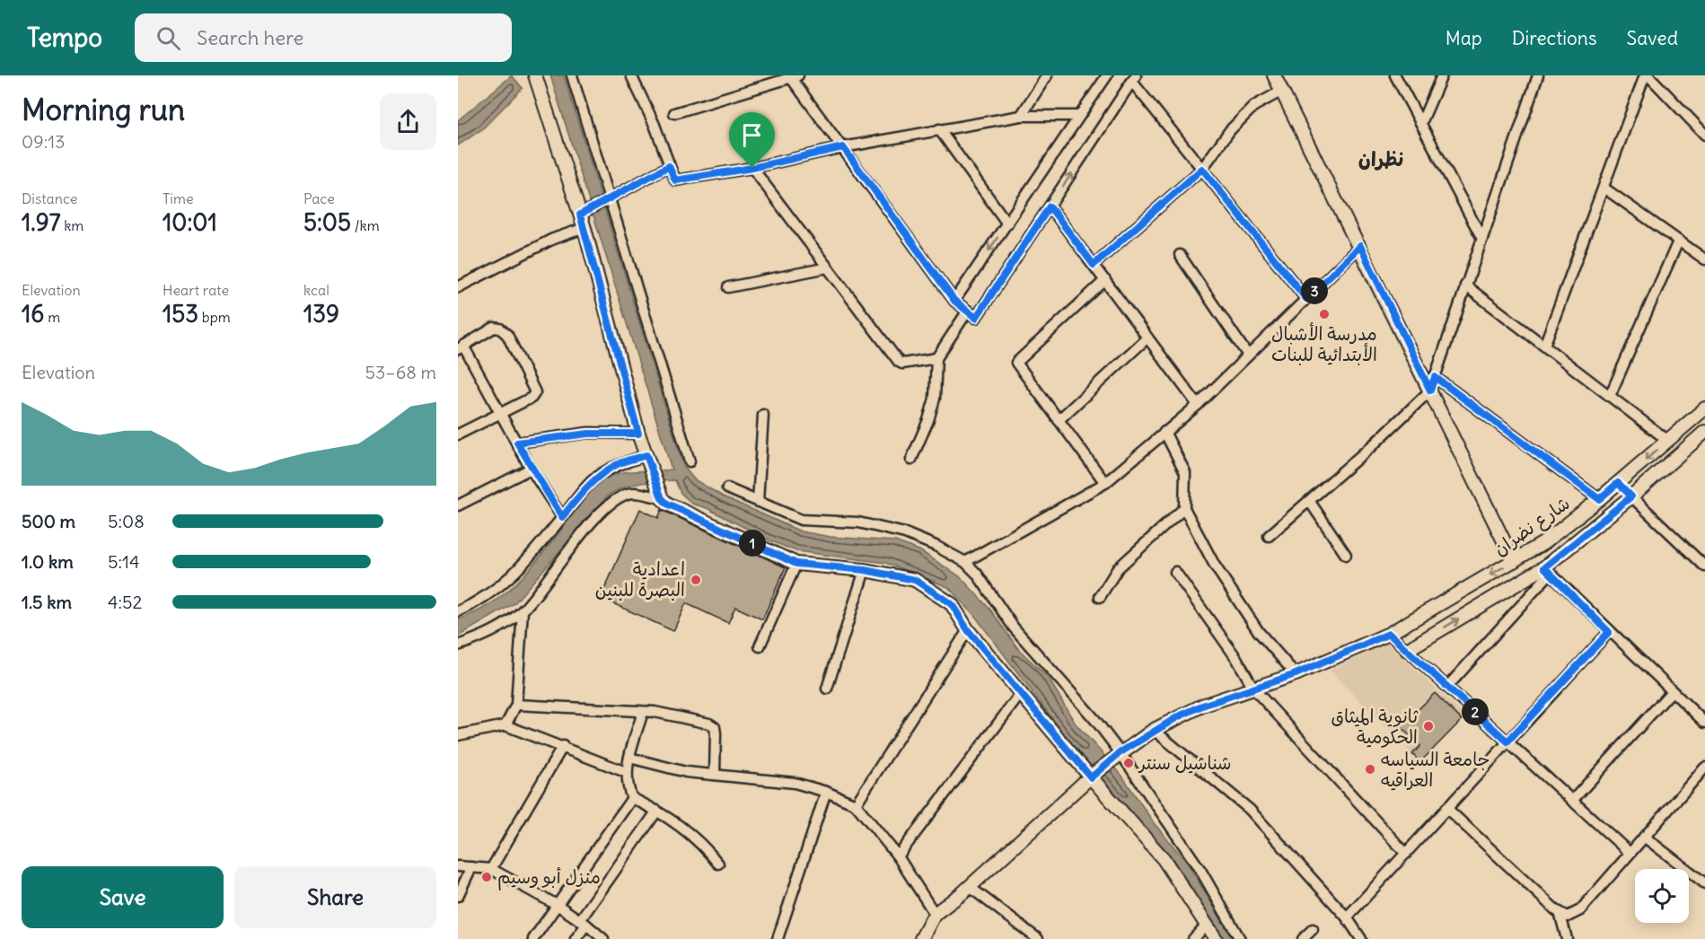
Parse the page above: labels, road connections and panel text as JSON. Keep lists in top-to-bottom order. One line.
{"streets":{"street":["شارع نضران"]},"districts":["نظران"],"places":["مدرسة الأشبال الأبتدائية للبنات","اعدادية البصرة للبنين","ثانوية الميثاق الحكومية","شناشيل سنتر","جامعة السياسه العراقيه","منزل أبو وسيم"],"page":{"header":"Tempo","search":"Search here","nav":["Map","Directions","Saved"],"heading":["Morning run","09:13"],"stats":[["Distance","1.97 km"],["Time","10:01"],["Pace","5:05 /km"],["Elevation","16 m"],["Heart rate","153 bpm"],["kcal","139"]],"pins":["3","1","2"],"chart":["Elevation","53–68 m"],"list":[{"name":"500 m","note":"5:08"},{"name":"1.0 km","note":"5:14"},{"name":"1.5 km","note":"4:52"}],"buttons":["Save","Share"]}}
